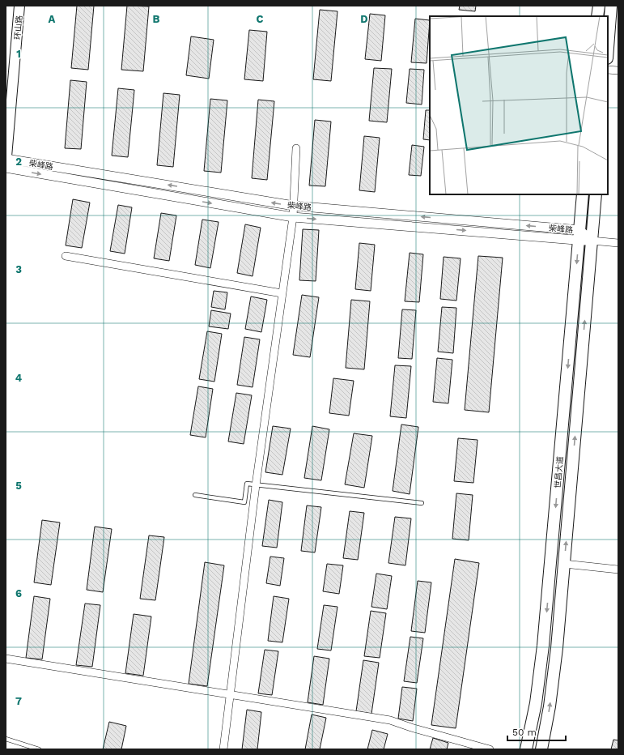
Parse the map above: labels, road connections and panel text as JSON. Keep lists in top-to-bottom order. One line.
{"streets":{"main road":["环山路","世昌大道"],"street":["柴峰路"]},"crossings":[["环山路","柴峰路"],["柴峰路","世昌大道"]],"scale_bar":"50 m","grid":{"columns":["A","B","C","D"],"rows":["1","2","3","4","5","6","7"]}}
